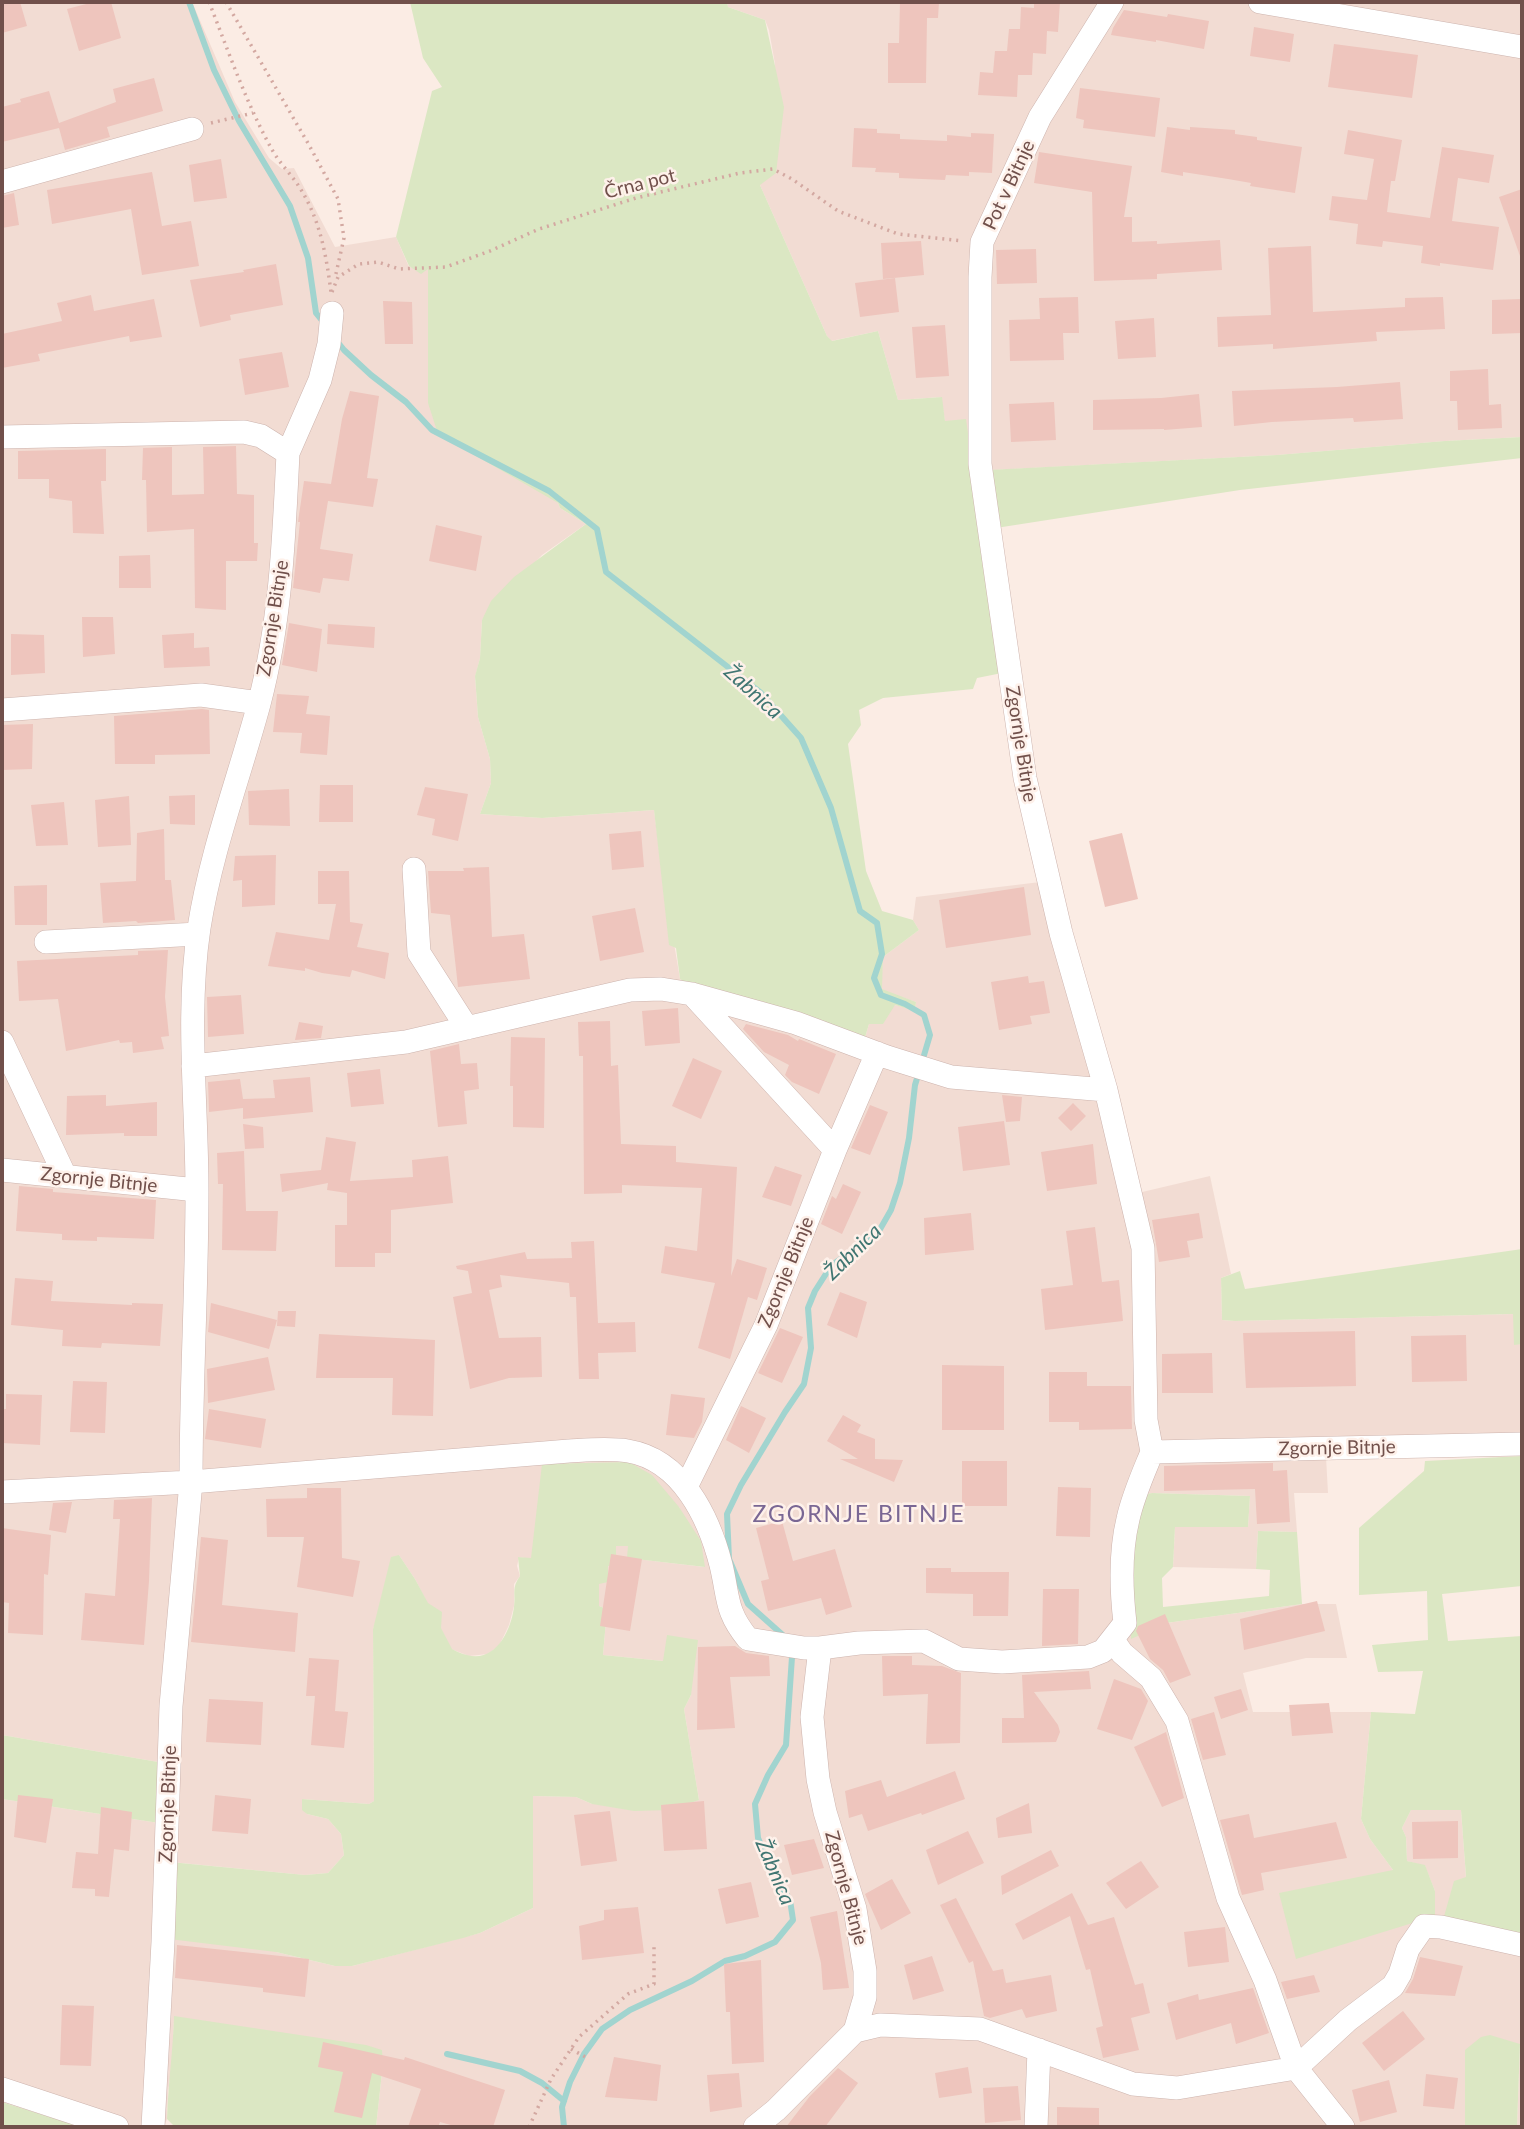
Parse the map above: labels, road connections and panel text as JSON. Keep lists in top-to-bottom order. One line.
{"streets":{"street":["Pot v Bitnje","Zgornje Bitnje"],"path":["Črna pot"]},"crossings":[["Črna pot","Pot v Bitnje"],["Pot v Bitnje","Zgornje Bitnje"]],"districts":["ZGORNJE BITNJE"],"water":["Žabnica"]}
